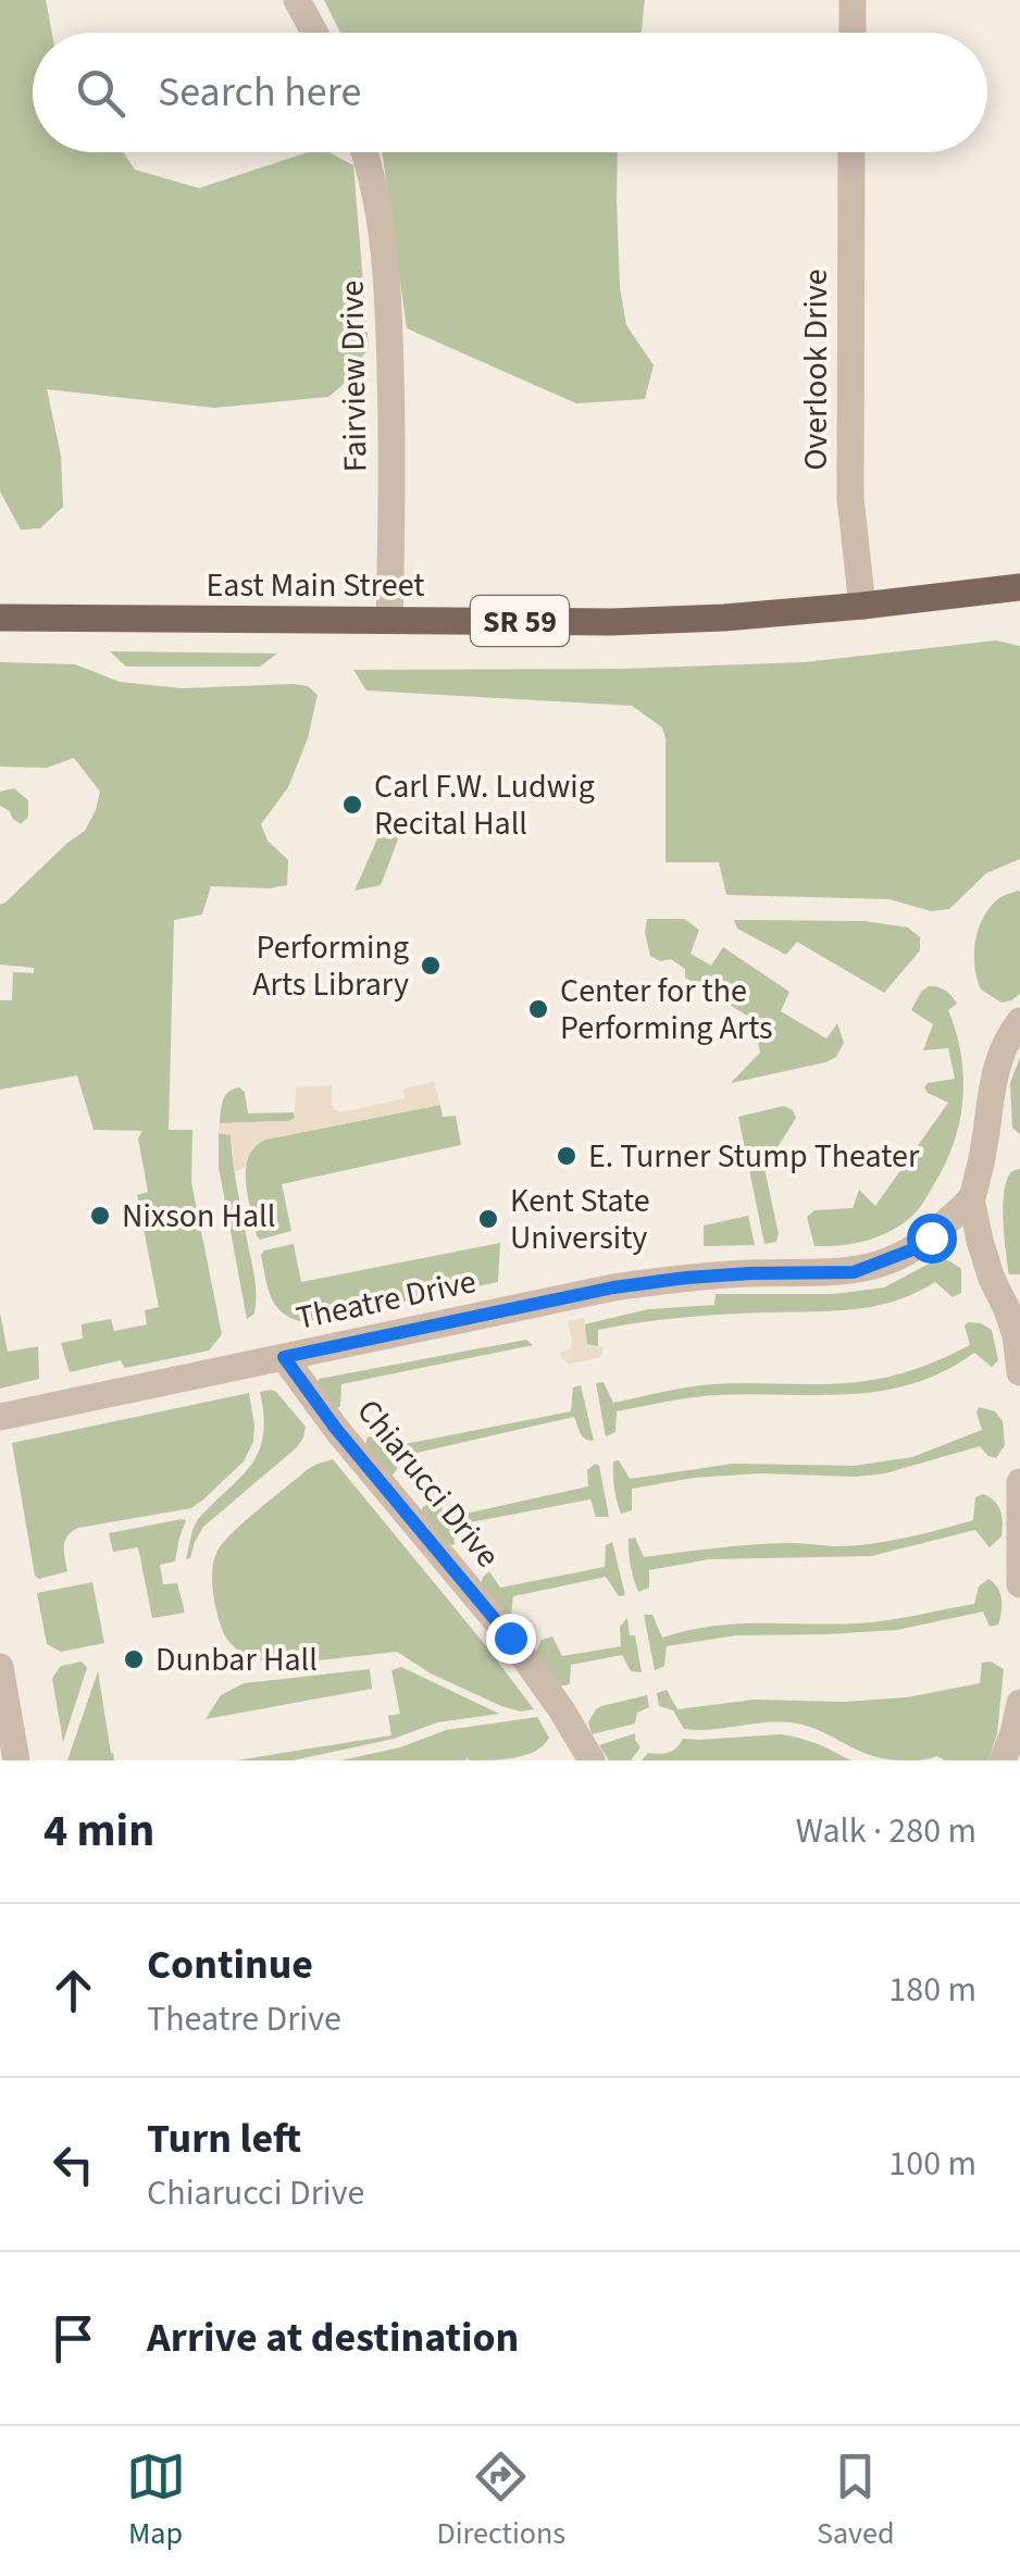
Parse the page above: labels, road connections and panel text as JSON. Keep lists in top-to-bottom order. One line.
{"streets":{"main road":["East Main Street","SR 59"],"street":["Overlook Drive","Fairview Drive","Theatre Drive","Chiarucci Drive"]},"crossings":[["Overlook Drive","East Main Street"],["Fairview Drive","East Main Street"],["Theatre Drive","Chiarucci Drive"]],"places":["Carl F.W. Ludwig Recital Hall","Performing Arts Library","Center for the Performing Arts","E. Turner Stump Theater","Nixson Hall","Kent State University","Dunbar Hall"],"page":{"search":"Search here","heading":["4 min","Walk · 280 m"],"list":[["Continue","Theatre Drive","180 m"],["Turn left","Chiarucci Drive","100 m"],"Arrive at destination"],"nav":["Map","Directions","Saved"]}}
